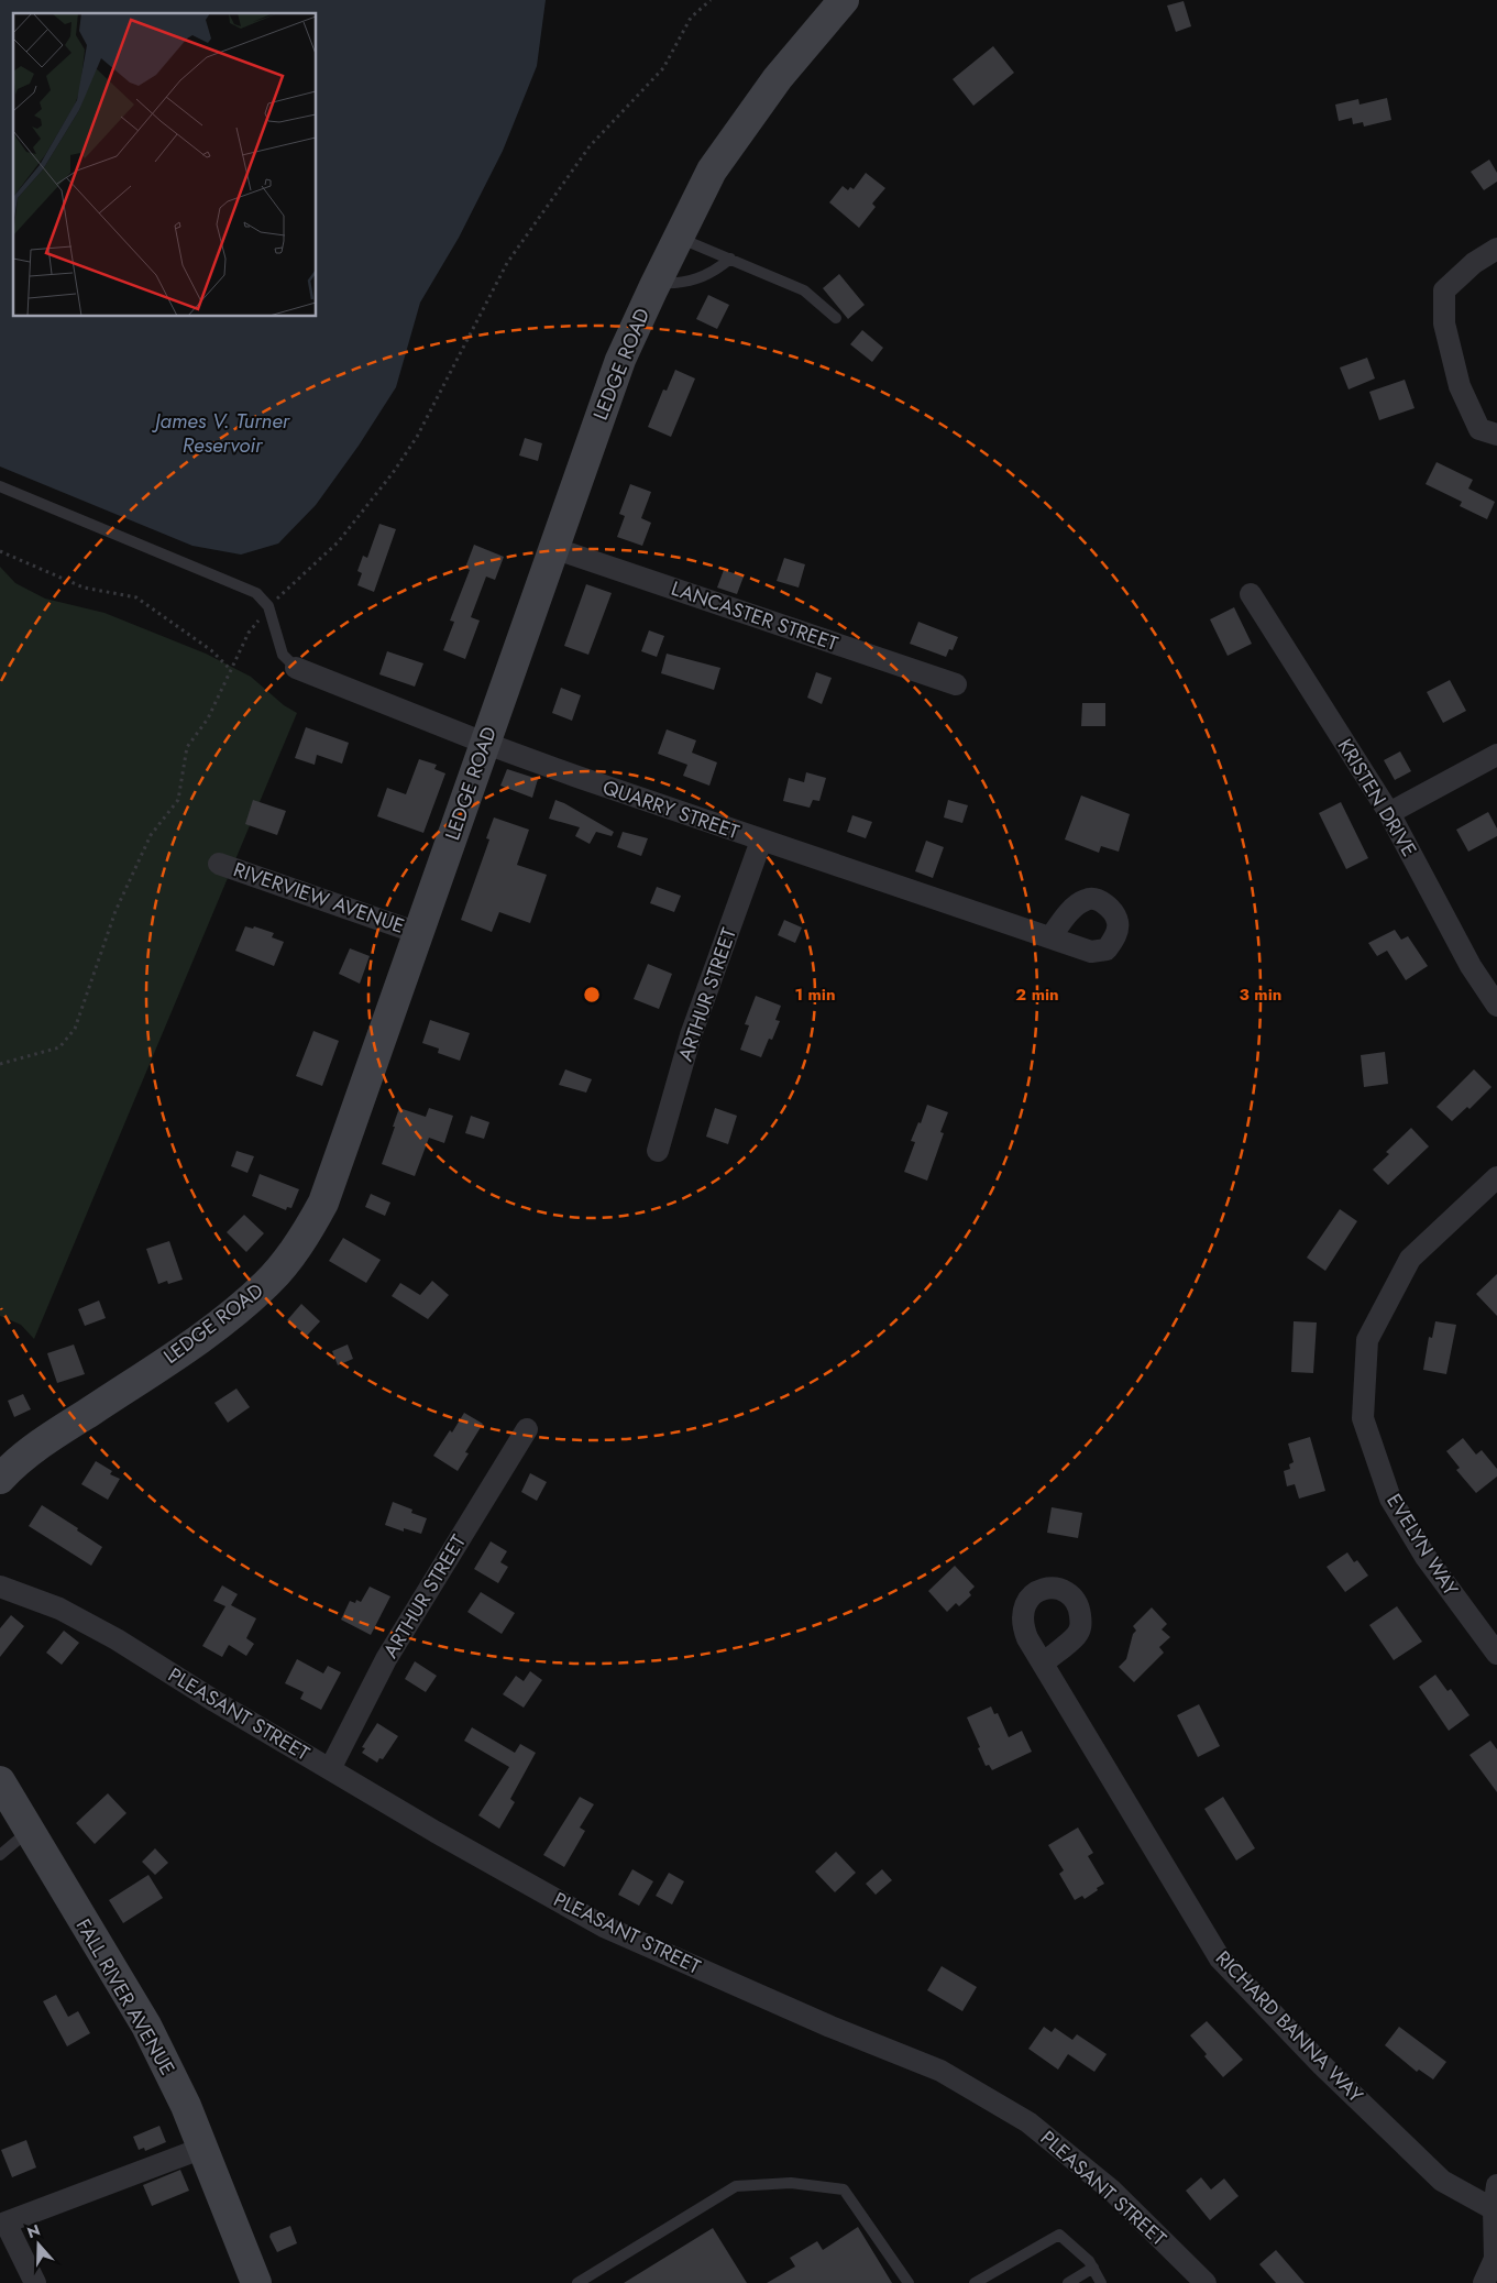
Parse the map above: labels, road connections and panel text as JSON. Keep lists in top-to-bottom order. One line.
{"streets":{"street":["LEDGE ROAD","LANCASTER STREET","KRISTEN DRIVE","QUARRY STREET","RIVERVIEW AVENUE","ARTHUR STREET","EVELYN WAY","PLEASANT STREET","FALL RIVER AVENUE","RICHARD BANNA WAY"]},"crossings":[["LEDGE ROAD","LANCASTER STREET"],["LEDGE ROAD","QUARRY STREET"],["LEDGE ROAD","RIVERVIEW AVENUE"],["QUARRY STREET","ARTHUR STREET"],["ARTHUR STREET","PLEASANT STREET"]],"water":["James V. Turner Reservoir"],"north":"top","rings":["1 min","2 min","3 min"]}
